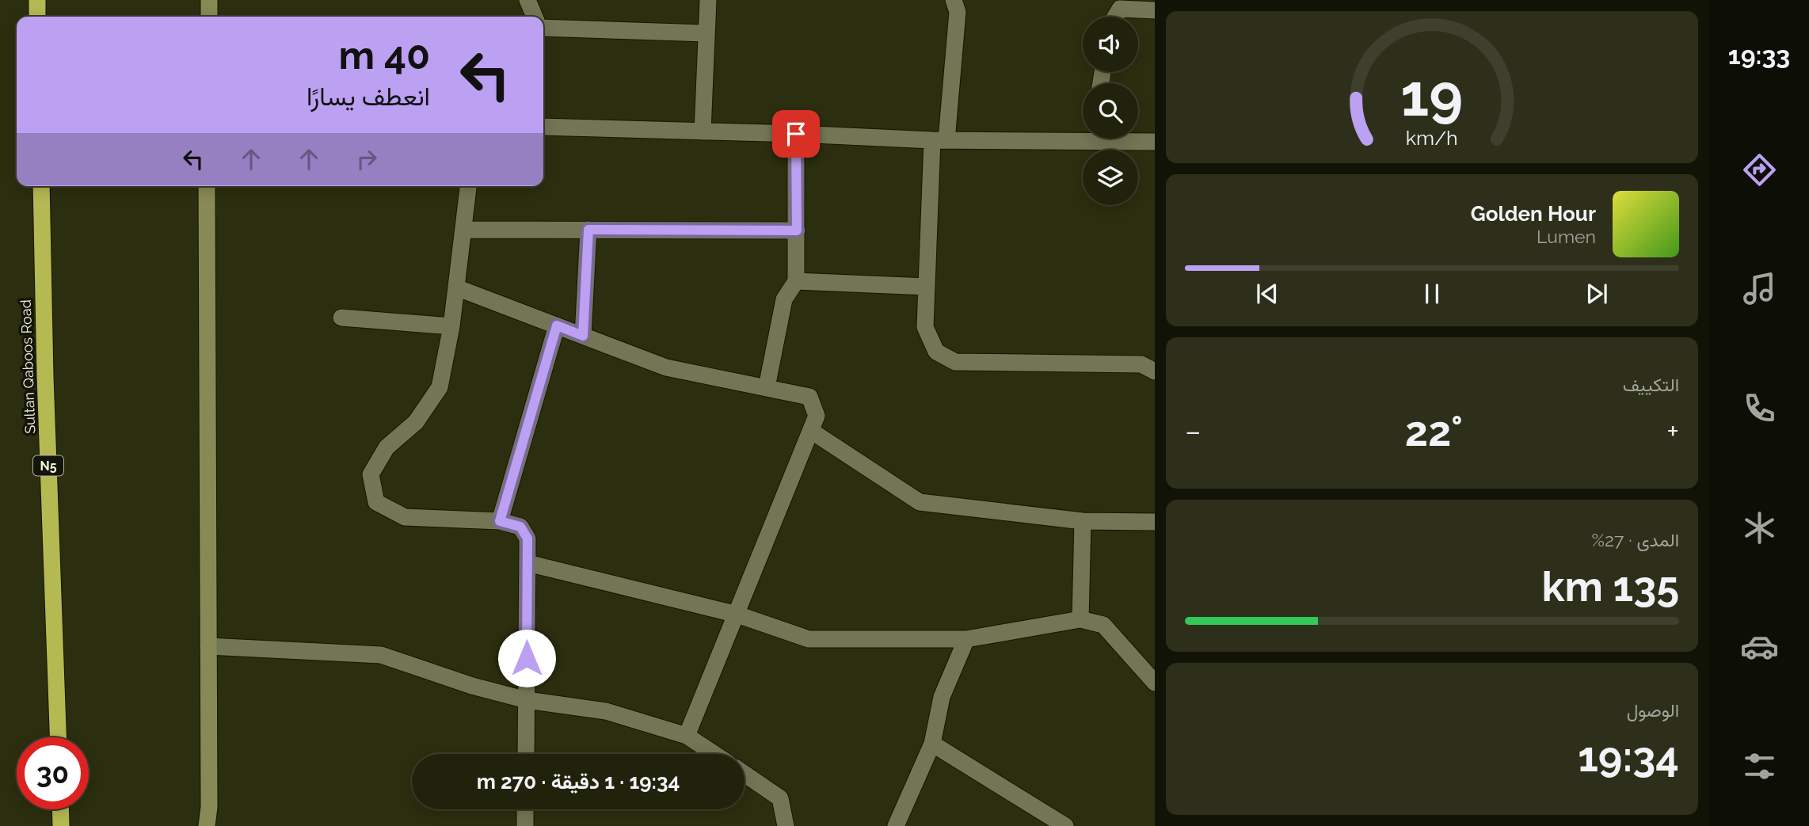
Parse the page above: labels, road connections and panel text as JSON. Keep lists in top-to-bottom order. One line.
{"streets":{"highway":["Sultan Qaboos Road","N5"]},"page":{"tabs":"19:33","turn":["40 m","انعطف يسارًا"],"song":["Golden Hour","Lumen"],"tile":["التكييف",["المدى · 27%","135 km"],["الوصول","19:34"]],"heat":["−","22°","+"],"limit":"30","trip":"19:34 · 1 دقيقة · 270 m","gauge":["19","km/h"]}}
